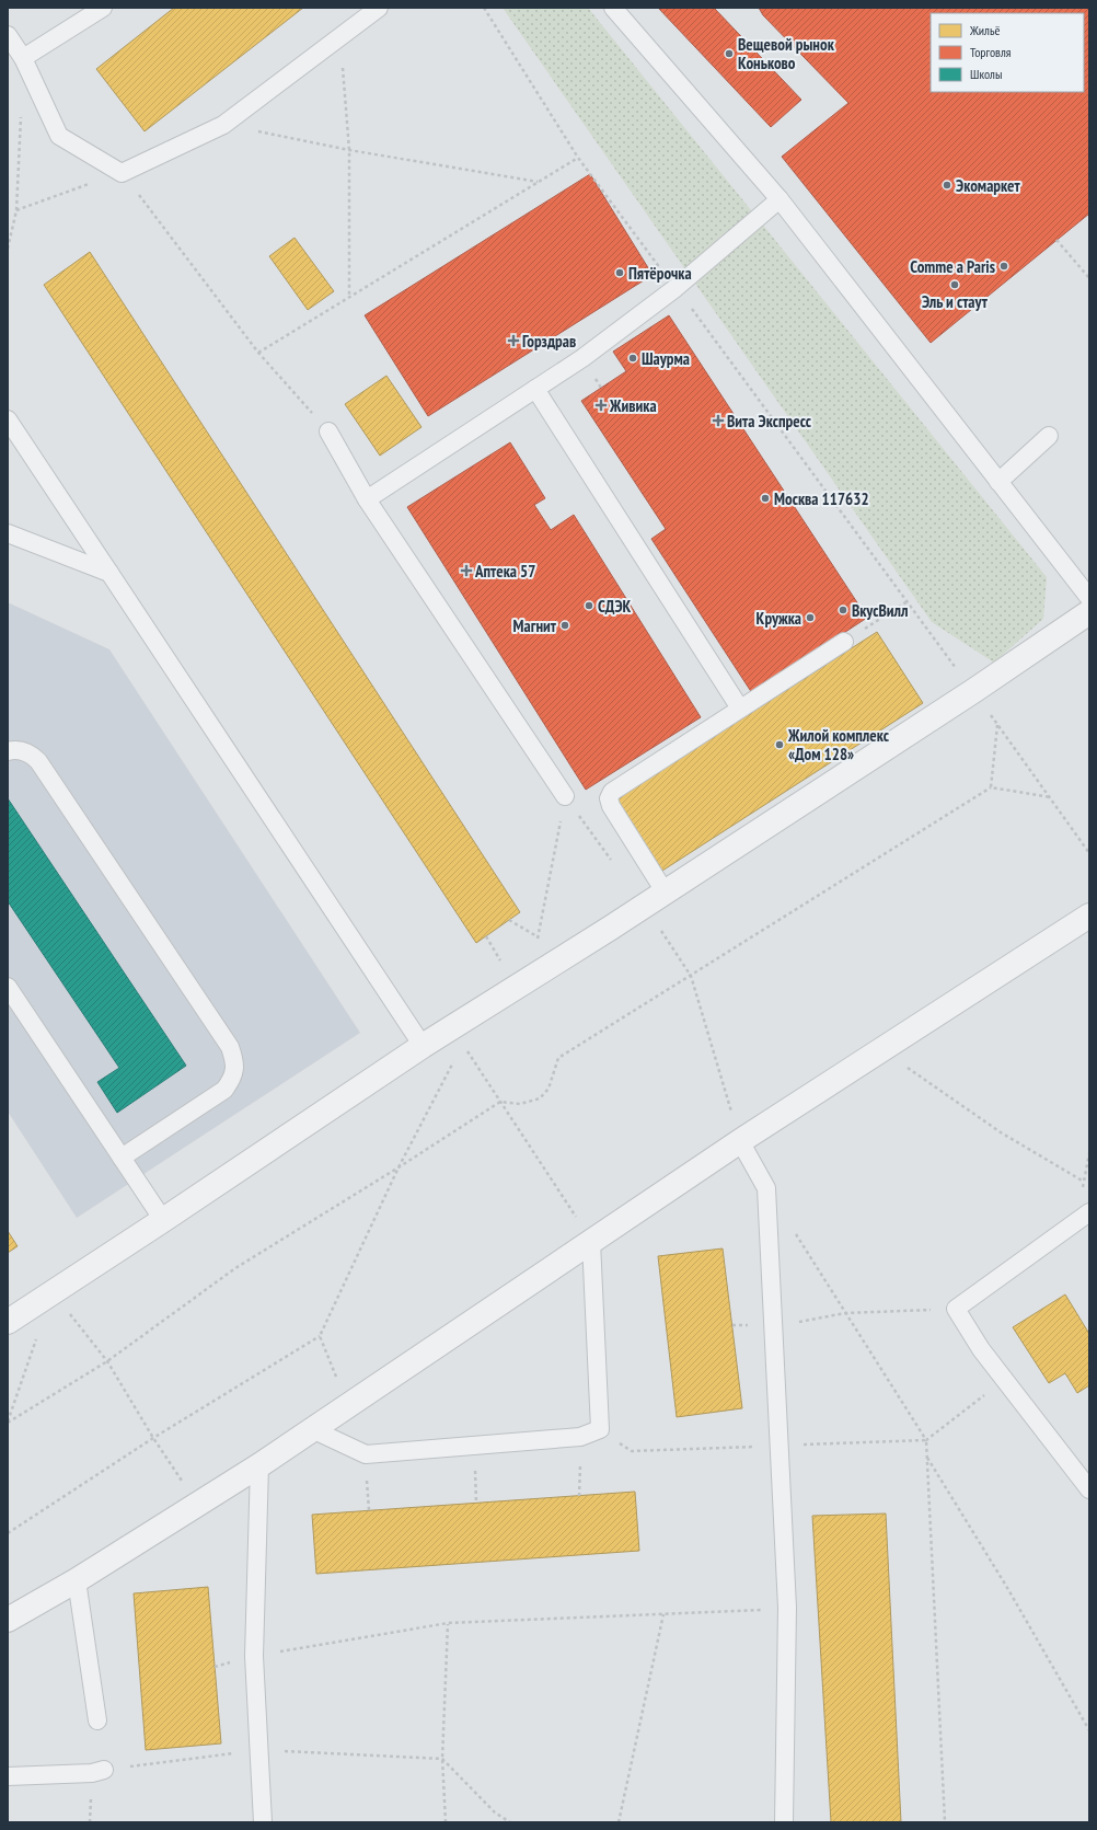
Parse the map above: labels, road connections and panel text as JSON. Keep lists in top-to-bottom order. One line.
{"places":{"other":["Вещевой рынок Коньково","Экомаркет","Comme a Paris","Пятёрочка","Эль и стаут","Шаурма","Москва 117632","СДЭК","ВкусВилл","Кружка","Магнит","Жилой комплекс «Дом 128»"],"health":["Горздрав","Живика","Вита Экспресс","Аптека 57"]},"legend":["Жильё","Торговля","Школы"]}
